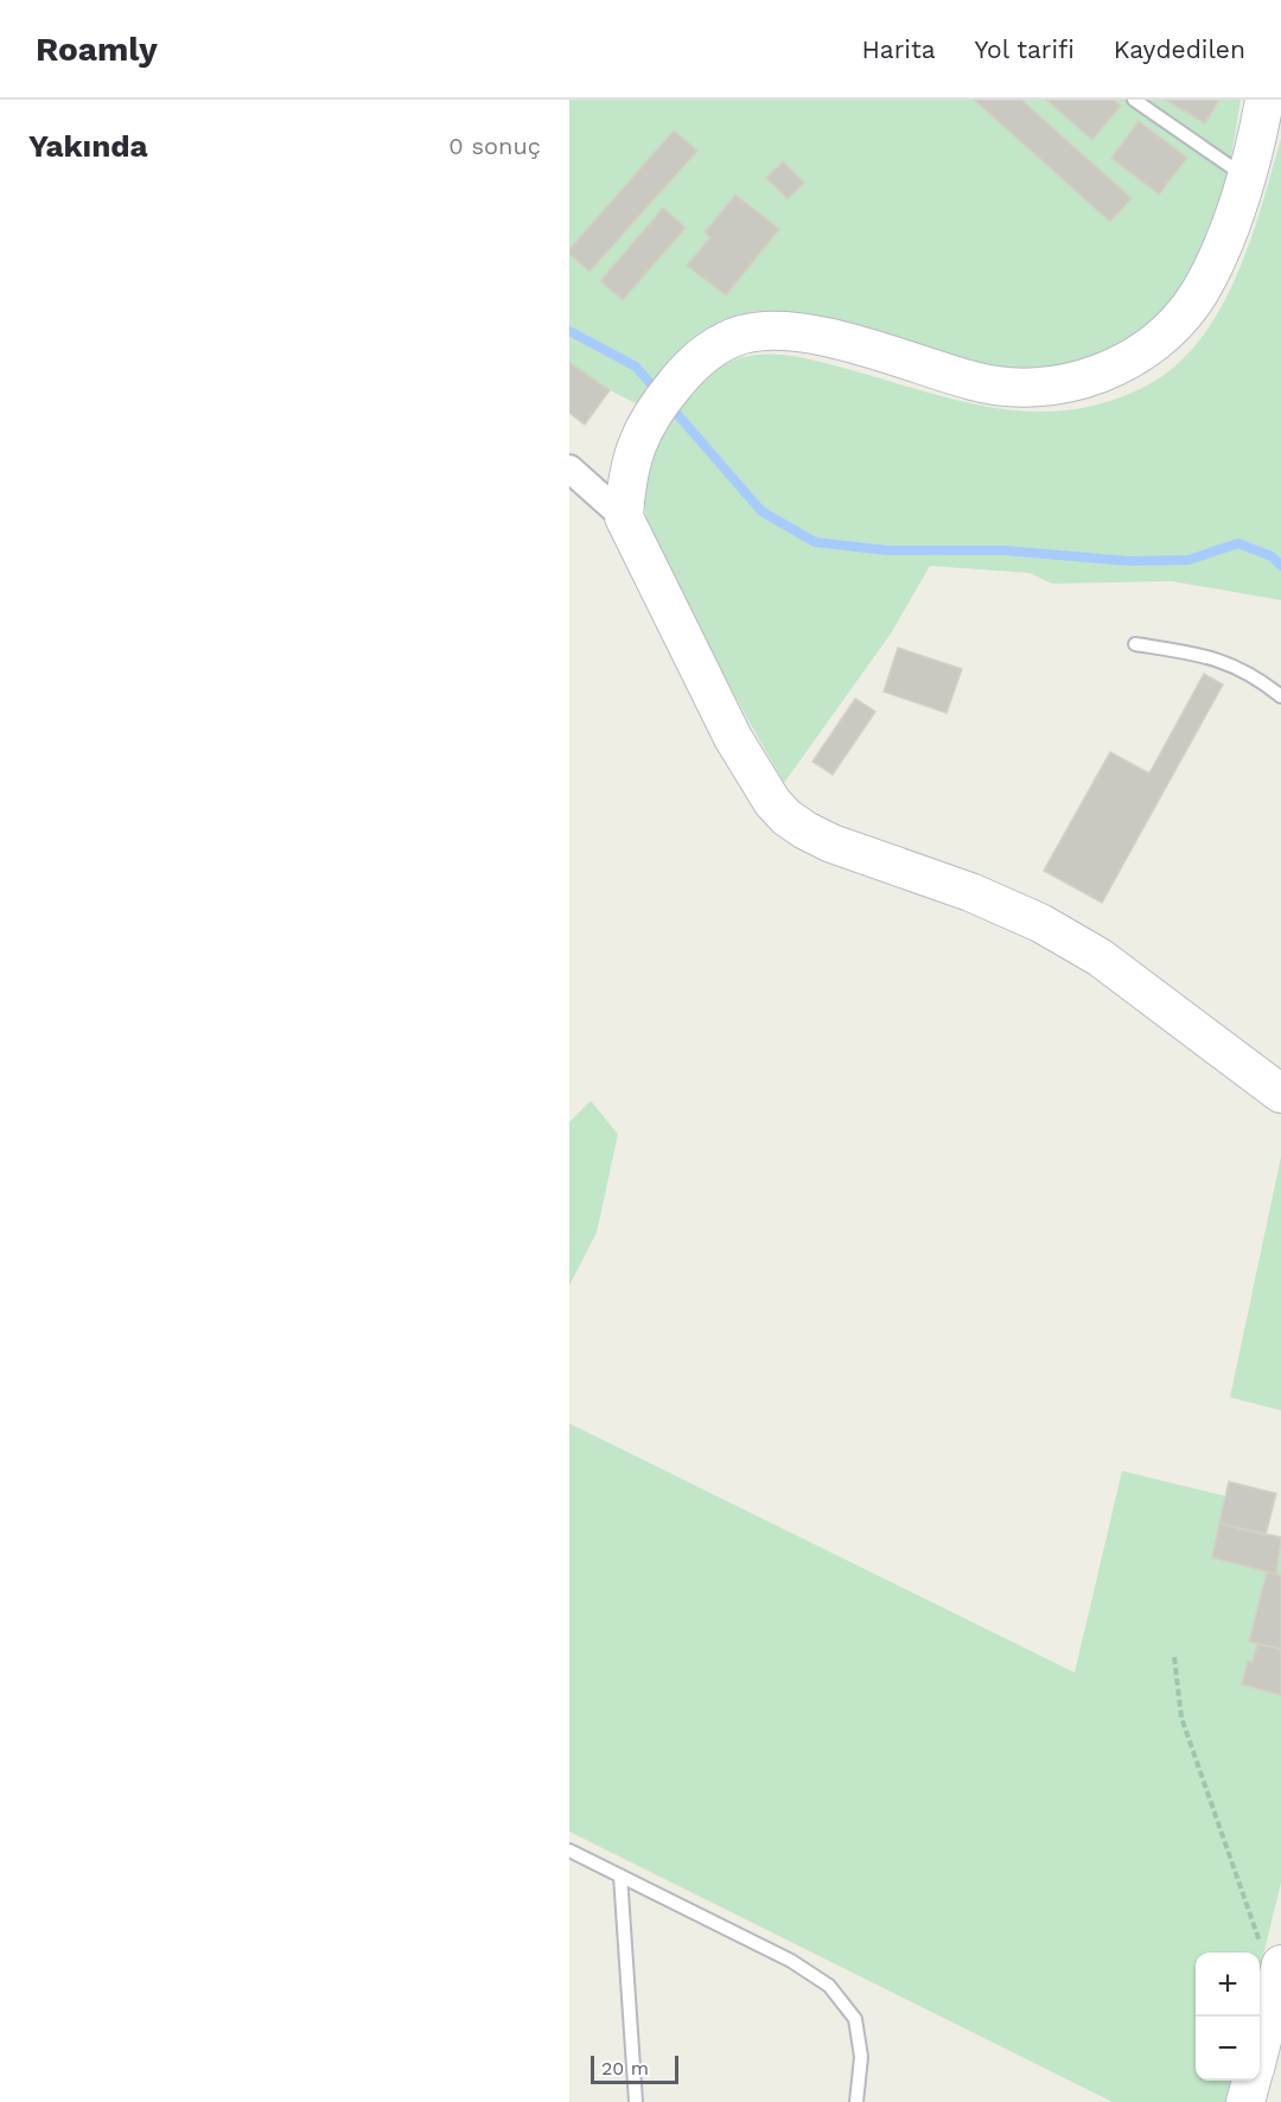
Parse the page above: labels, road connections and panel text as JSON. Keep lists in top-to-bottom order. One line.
{"scale_bar":"20 m","page":{"header":"Roamly","nav":["Harita","Yol tarifi","Kaydedilen"],"heading":["Yakında","0 sonuç"],"map_buttons":["+","−"],"scale":"20 m"}}
